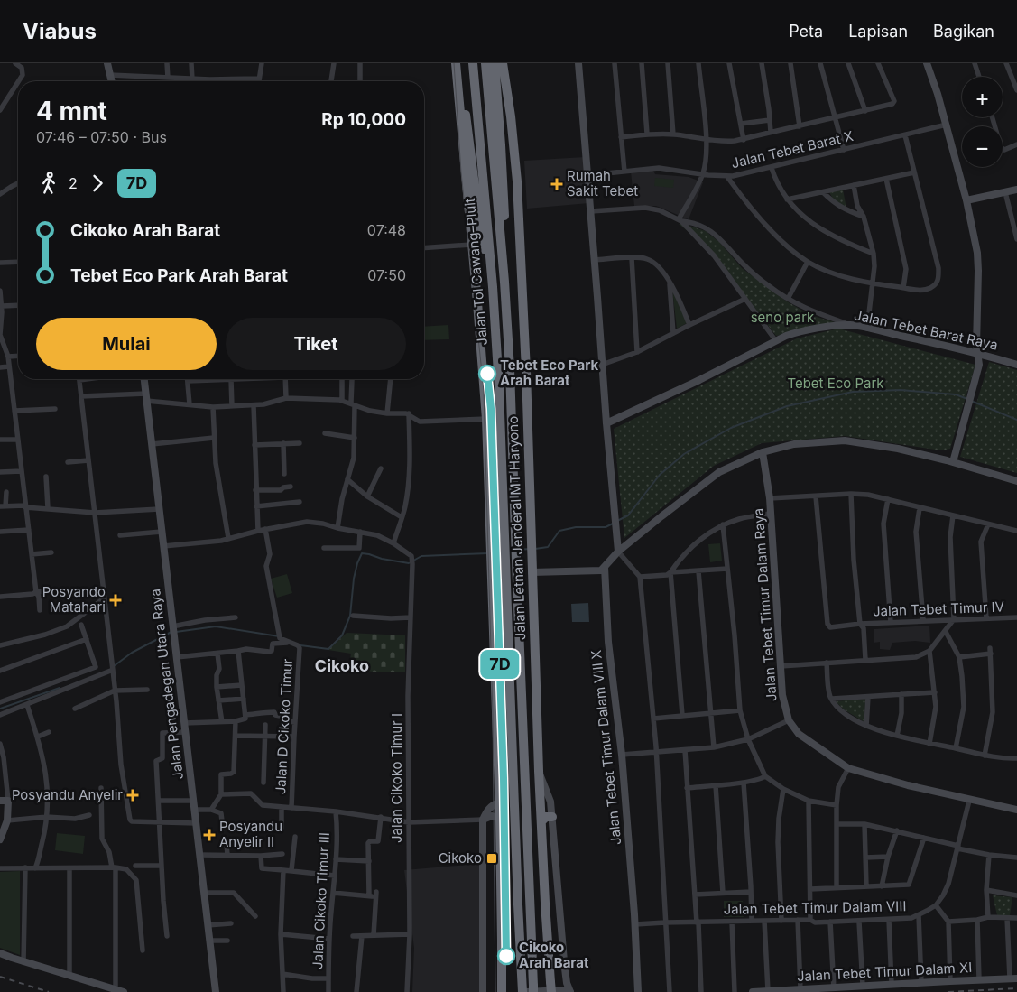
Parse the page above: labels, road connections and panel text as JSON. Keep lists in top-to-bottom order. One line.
{"streets":{"highway":["Jalan Tol Cawang–Pluit","Jalan Letnan Jenderal MT Haryono"],"street":["Jalan Tebet Barat X","Jalan Tebet Barat Raya","Jalan Tebet Timur Dalam Raya","Jalan Tebet Timur IV","Jalan Pengadegan Utara Raya","Jalan D Cikoko Timur","Jalan Tebet Timur Dalam VIII X","Jalan Cikoko Timur I","Jalan Cikoko Timur III","Jalan Tebet Timur Dalam VIII","Jalan Tebet Timur Dalam XI"]},"crossings":[["Jalan Tebet Timur Dalam Raya","Jalan Tebet Timur Dalam VIII"],["Jalan Tebet Timur Dalam VIII X","Jalan Tebet Timur Dalam VIII"]],"districts":["Cikoko"],"parks":["seno park","Tebet Eco Park"],"places":{"health":["Rumah Sakit Tebet","Posyando Matahari","Posyandu Anyelir","Posyandu Anyelir II"],"other":["Tebet Eco Park Arah Barat","Cikoko Arah Barat"],"transit":["Cikoko"]},"lines":["bus line 7D"],"page":{"header":"Viabus","nav":["Peta","Lapisan","Bagikan"],"on_map":"7D","map_buttons":["+","−"],"heading":["4 mnt","07:46 – 07:50 · Bus","Rp 10,000"],"legs":["2","7D"],"list":[{"name":"Cikoko Arah Barat","value":"07:48"},{"name":"Tebet Eco Park Arah Barat","value":"07:50"}],"buttons":["Mulai","Tiket"]}}
